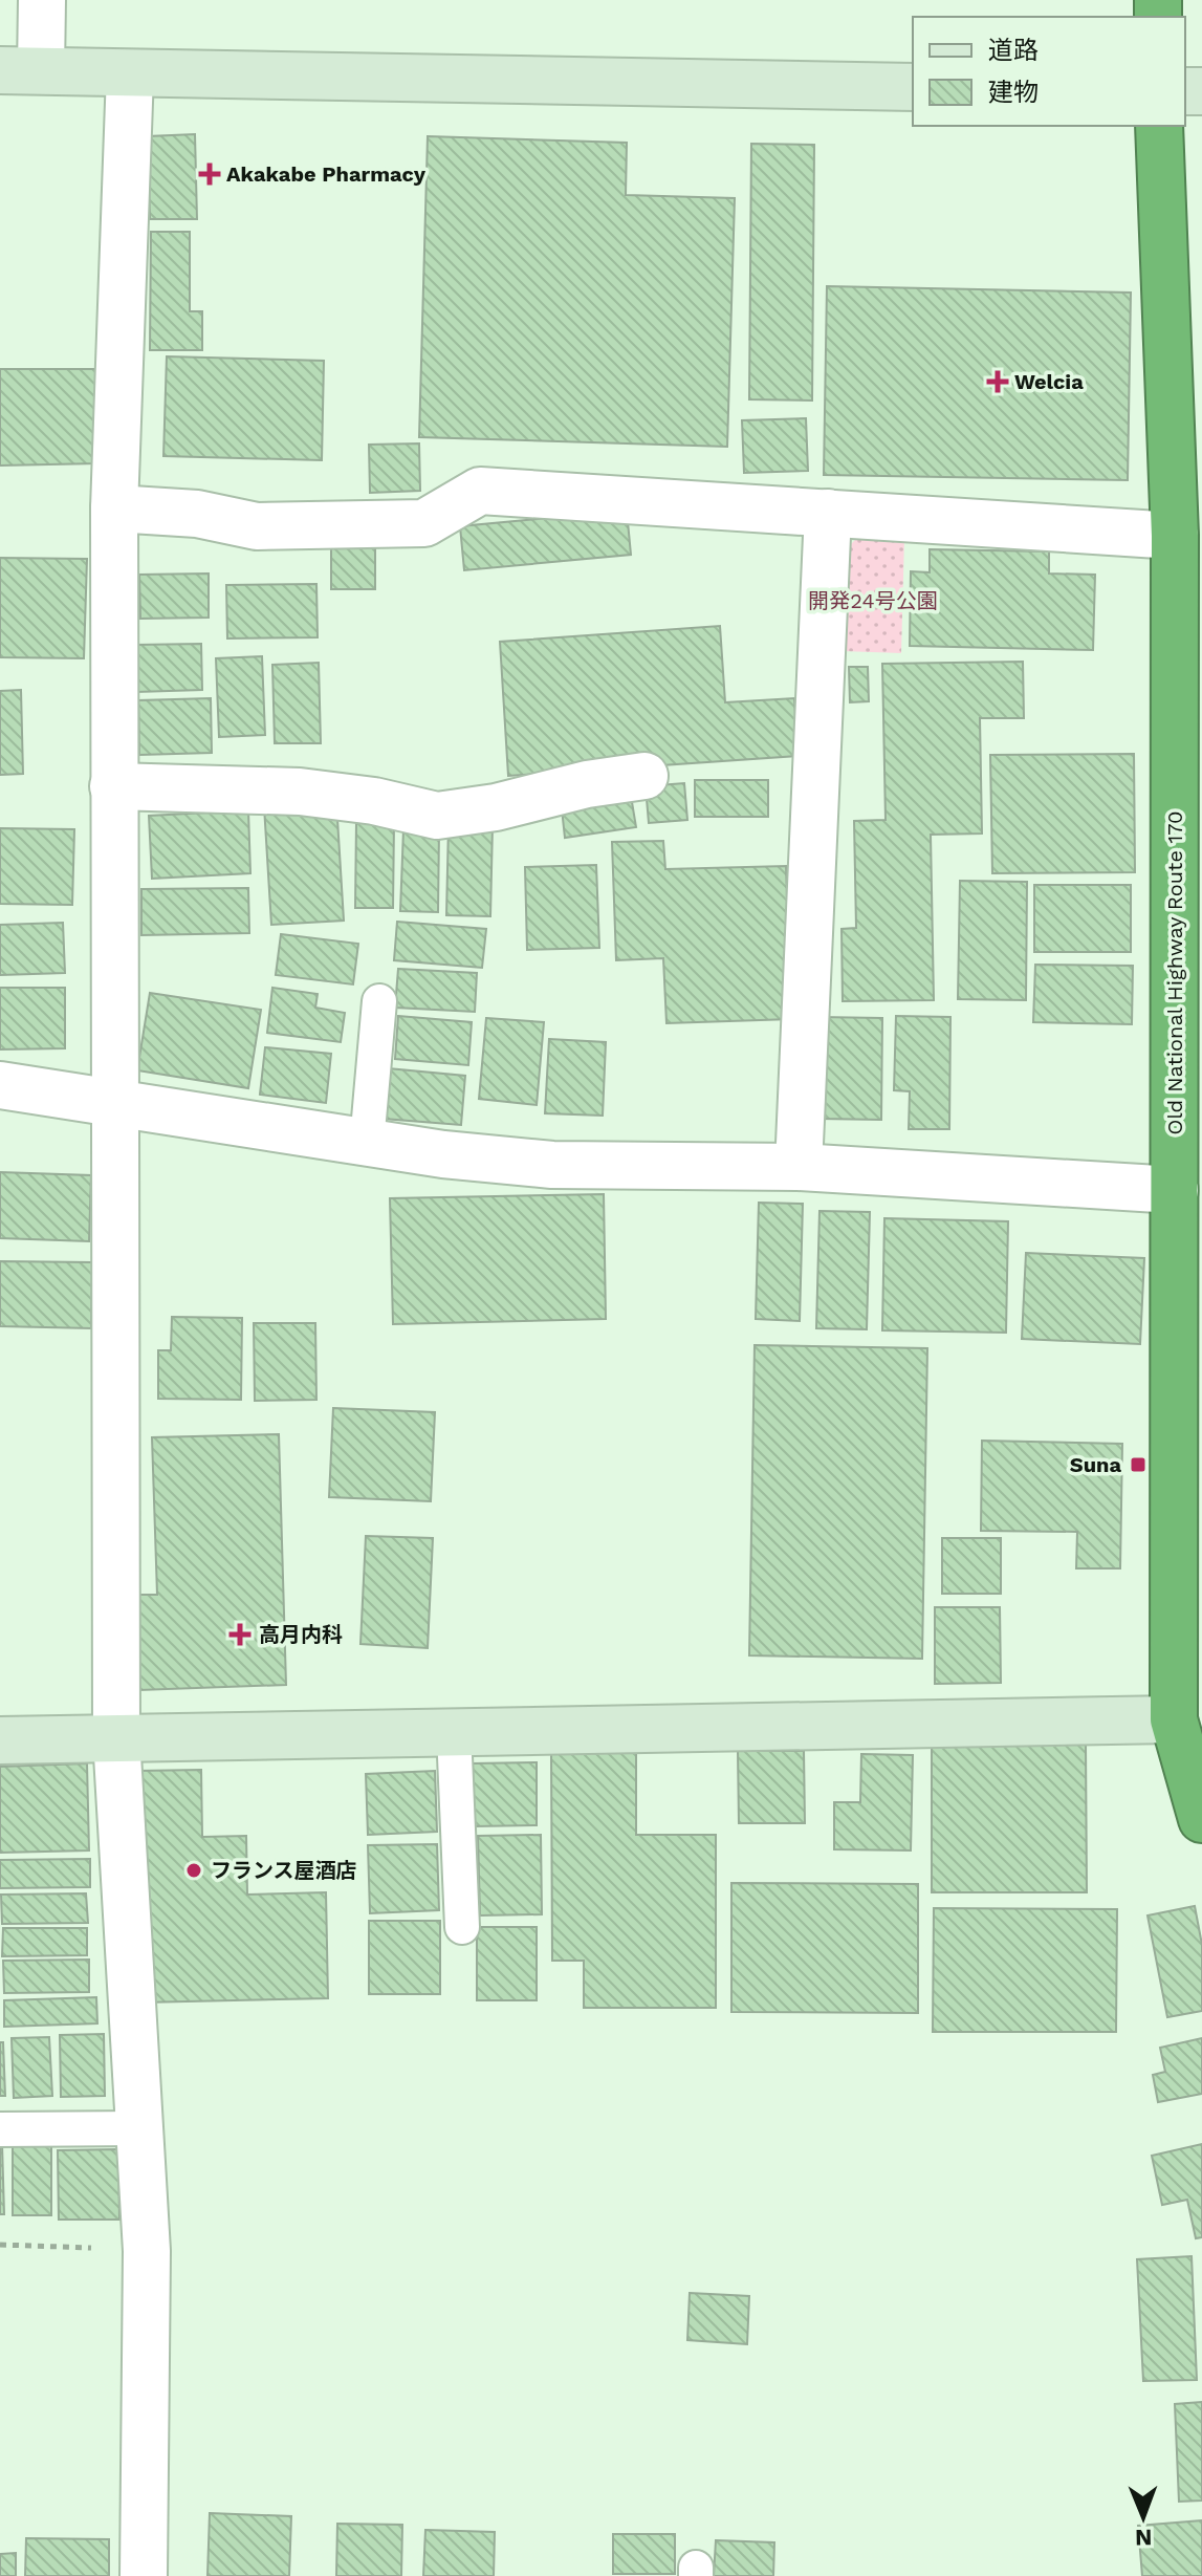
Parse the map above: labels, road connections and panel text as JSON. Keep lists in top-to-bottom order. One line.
{"streets":{"highway":["Old National Highway Route 170"]},"parks":["開発24号公園"],"places":{"health":["Akakabe Pharmacy","Welcia","高月内科"],"transit":["Suna"],"other":["フランス屋酒店"]},"legend":["道路","建物"],"north":"bottom"}
